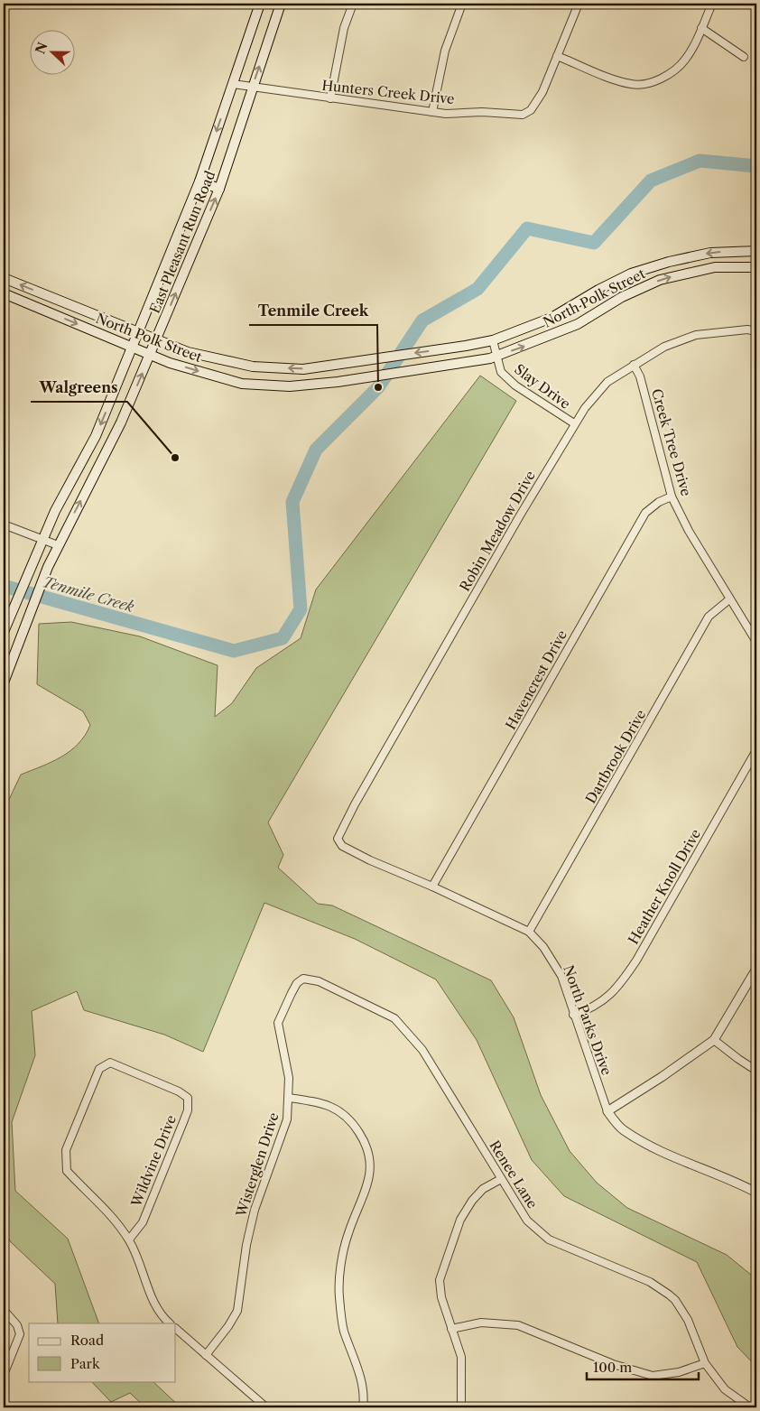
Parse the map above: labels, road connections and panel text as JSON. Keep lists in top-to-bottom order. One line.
{"streets":{"main road":["East Pleasant Run Road","North Polk Street"],"street":["Hunters Creek Drive","Slay Drive","Creek Tree Drive","Robin Meadow Drive","Havencrest Drive","Dartbrook Drive","Heather Knoll Drive","North Parks Drive","Wildvine Drive","Wisterglen Drive","Renee Lane"]},"crossings":[["Hunters Creek Drive","East Pleasant Run Road"],["East Pleasant Run Road","North Polk Street"],["North Polk Street","Slay Drive"],["Slay Drive","Robin Meadow Drive"],["Creek Tree Drive","Robin Meadow Drive"],["Creek Tree Drive","Havencrest Drive"],["Creek Tree Drive","Dartbrook Drive"],["Robin Meadow Drive","North Parks Drive"],["Havencrest Drive","North Parks Drive"],["Dartbrook Drive","North Parks Drive"],["Heather Knoll Drive","North Parks Drive"],["Wisterglen Drive","Renee Lane"]],"water":["Tenmile Creek"],"places":["Tenmile Creek","Walgreens"],"legend":["Road","Park"],"scale_bar":"100 m","north":"left"}
